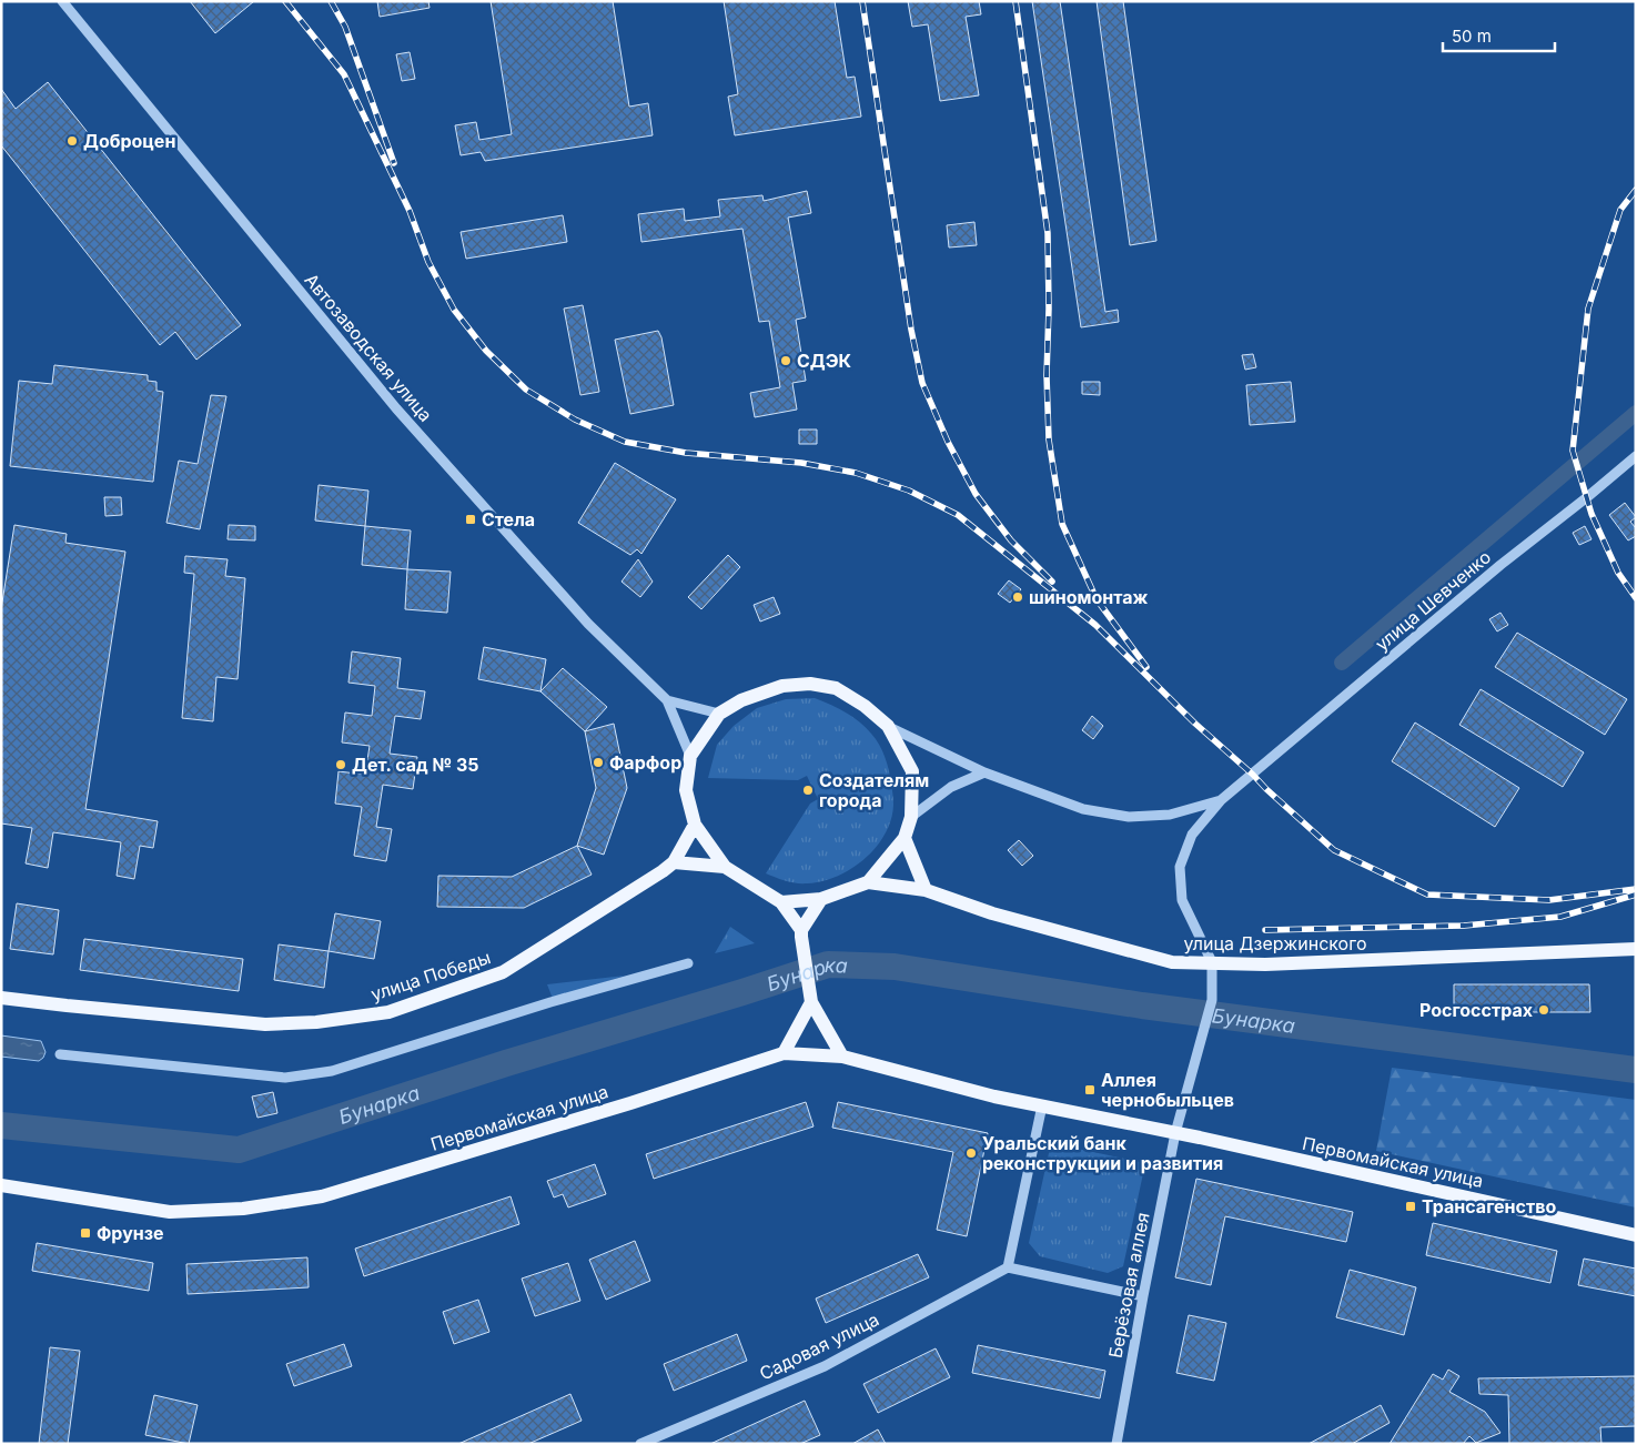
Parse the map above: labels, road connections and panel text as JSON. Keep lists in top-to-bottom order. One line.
{"streets":{"main road":["улица Дзержинского","улица Победы","Первомайская улица"],"street":["Автозаводская улица","улица Шевченко","Берёзовая аллея","Садовая улица"]},"crossings":[["улица Дзержинского","Берёзовая аллея"],["Первомайская улица","Берёзовая аллея"]],"water":["Бунарка"],"places":{"other":["Доброцен","СДЭК","шиномонтаж","Фарфор","Дет. сад № 35","Создателям города","Росгосстрах","Уральский банк реконструкции и развития"],"transit":["Стела","Аллея чернобыльцев","Трансагенство","Фрунзе"]},"scale_bar":"50 m"}
